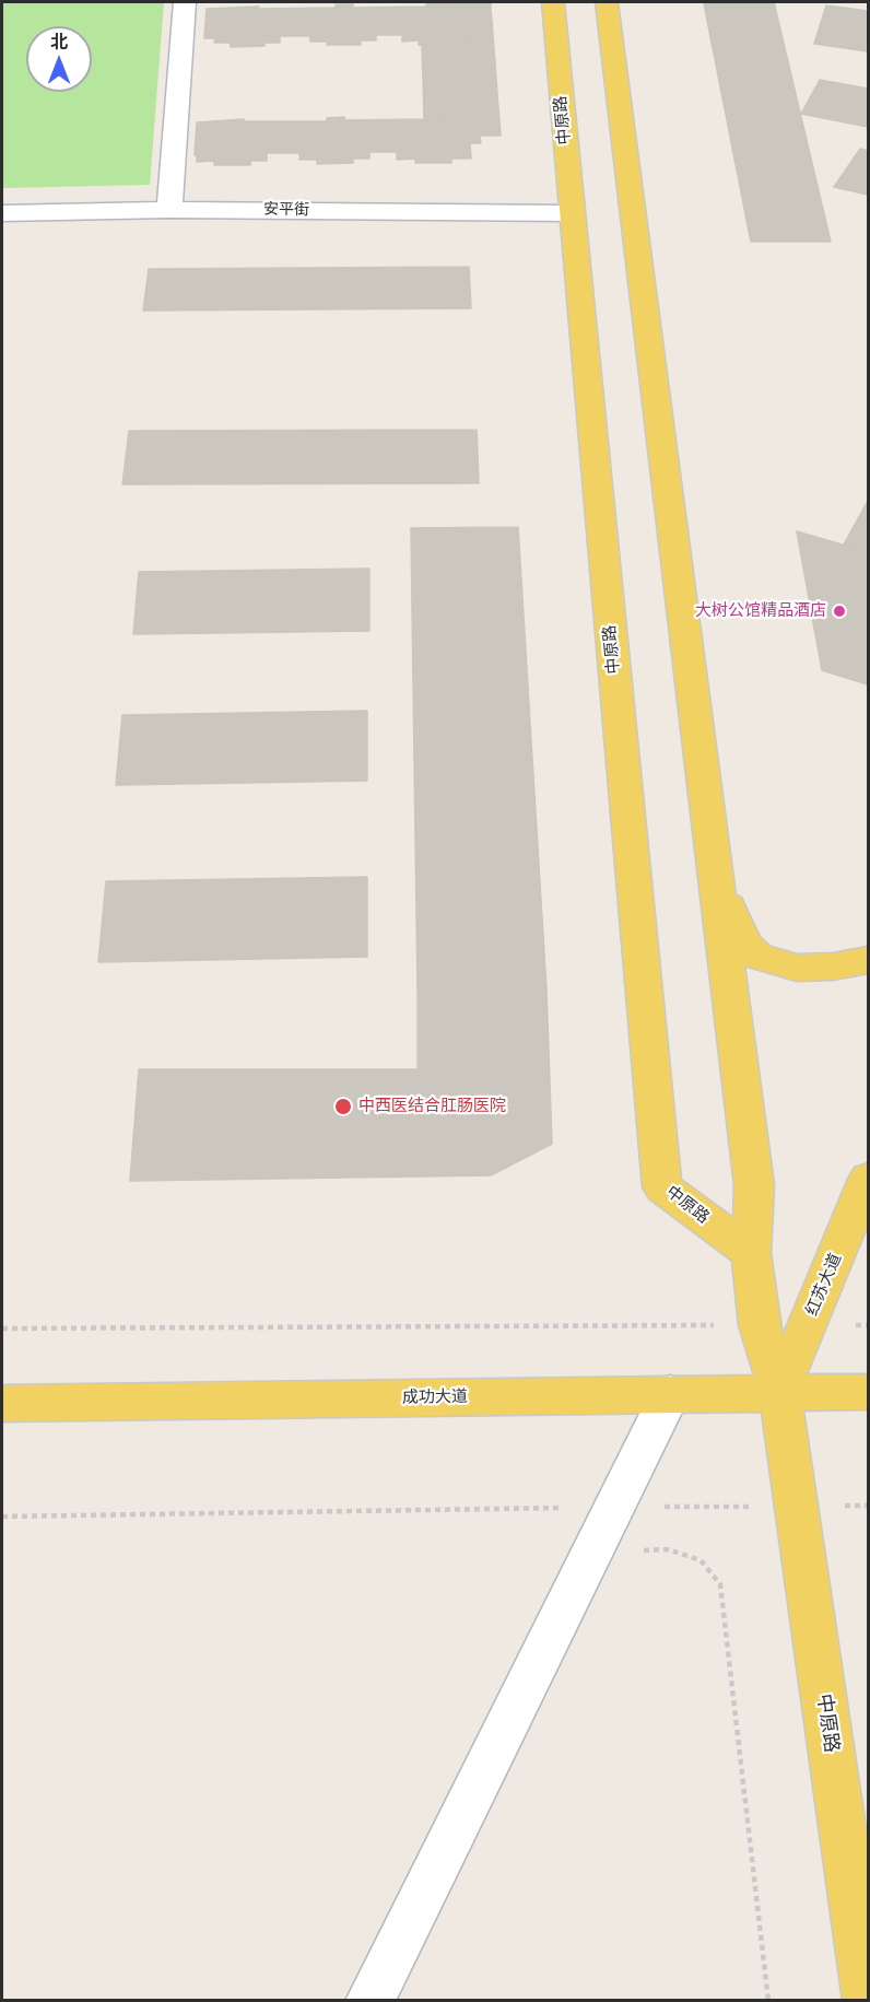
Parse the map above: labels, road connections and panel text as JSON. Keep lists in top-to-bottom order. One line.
{"streets":{"main road":["中原路","红苏大道","成功大道"],"street":["安平街"]},"crossings":[["中原路","安平街"],["中原路","红苏大道"],["中原路","成功大道"],["红苏大道","成功大道"]],"places":["大树公馆精品酒店","中西医结合肛肠医院"],"north":"top"}
